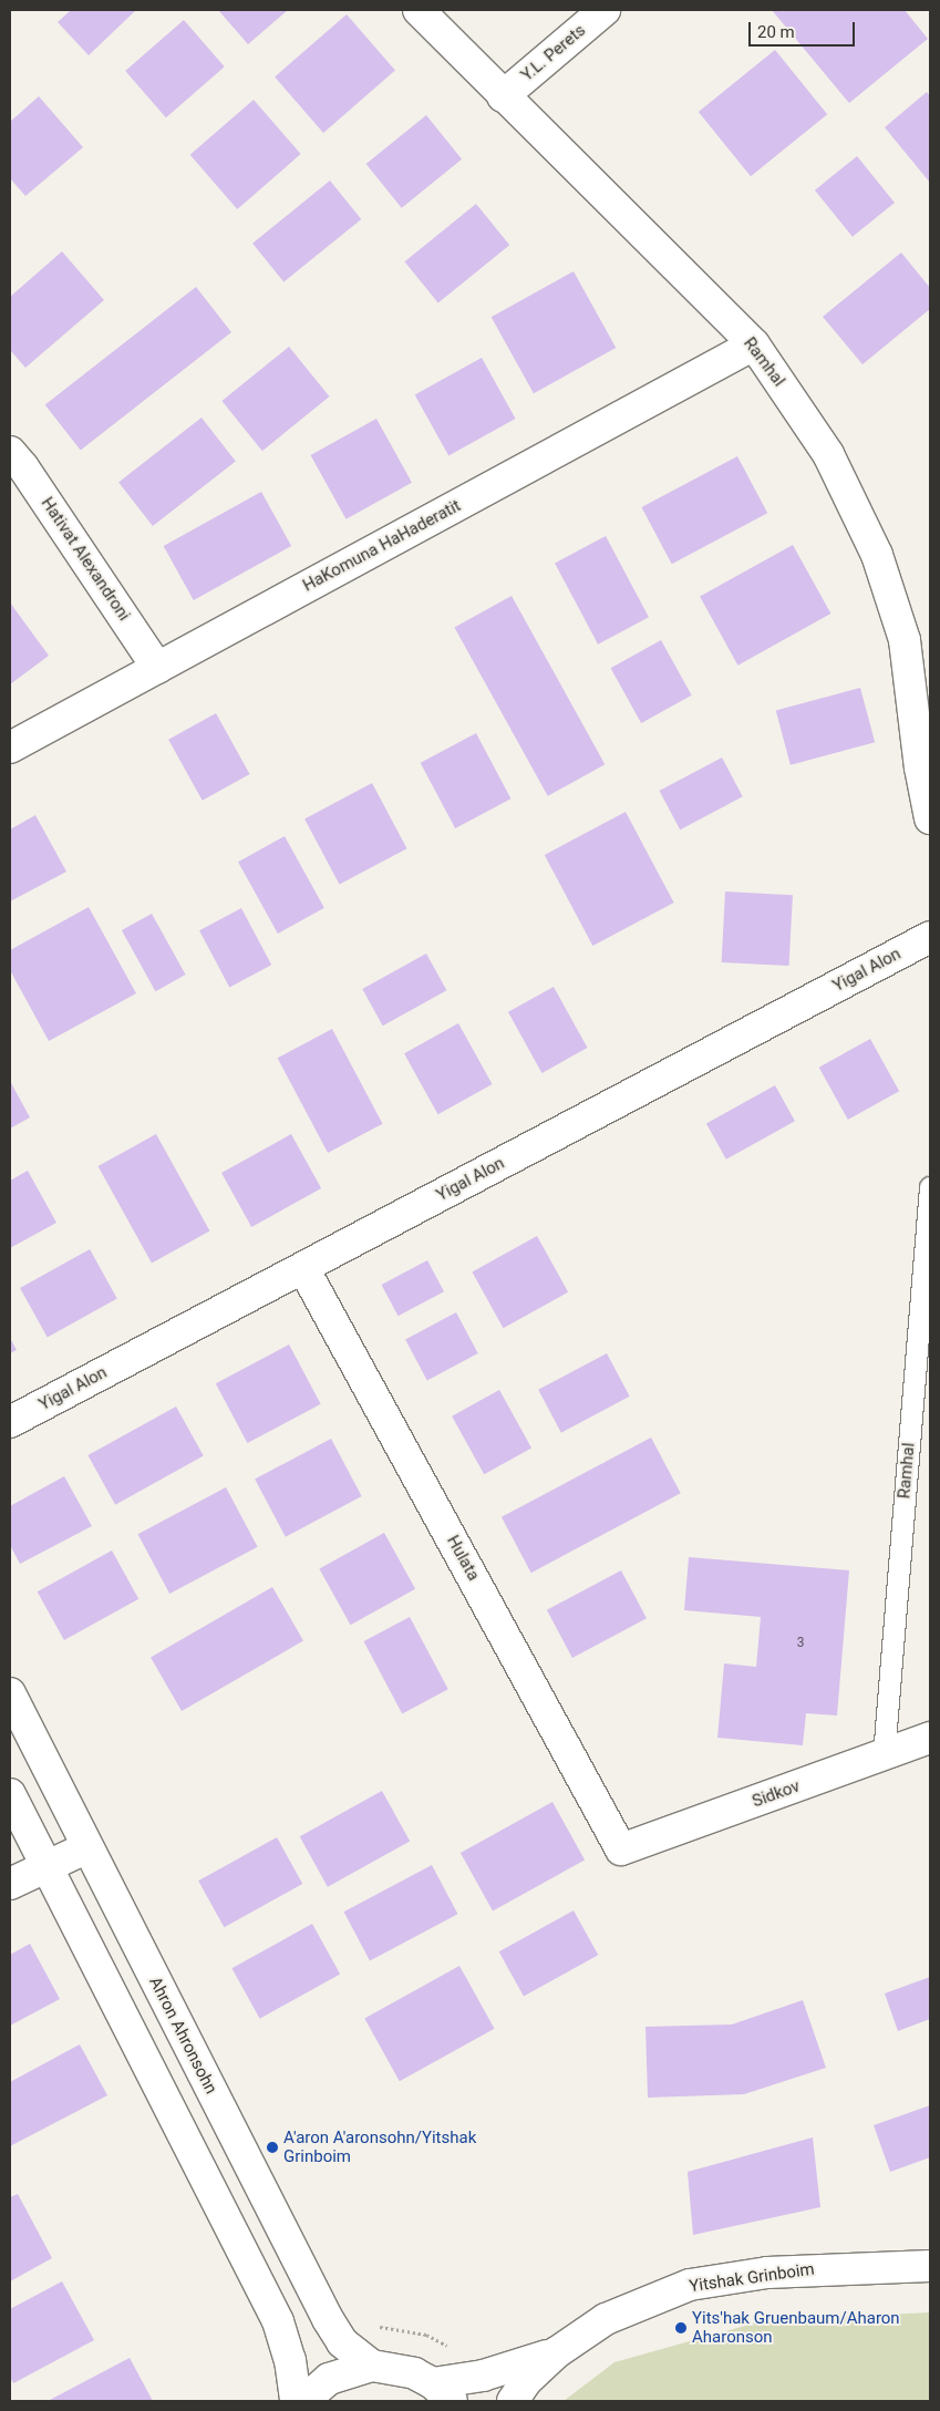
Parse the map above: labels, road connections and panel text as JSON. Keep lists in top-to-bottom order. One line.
{"streets":{"street":["Y.L. Perets","Ramhal","HaKomuna HaHaderatit","Hativat Alexandroni","Yigal Alon","Hulata","Sidkov","Ahron Ahronsohn","Yitshak Grinboim"]},"crossings":[["Y.L. Perets","Ramhal"],["Ramhal","HaKomuna HaHaderatit"],["Ramhal","Sidkov"],["HaKomuna HaHaderatit","Hativat Alexandroni"],["Yigal Alon","Hulata"],["Hulata","Sidkov"]],"places":["A'aron A'aronsohn/Yitshak Grinboim","Yits'hak Gruenbaum/Aharon Aharonson"],"house_numbers":["3"],"scale_bar":"20 m"}
